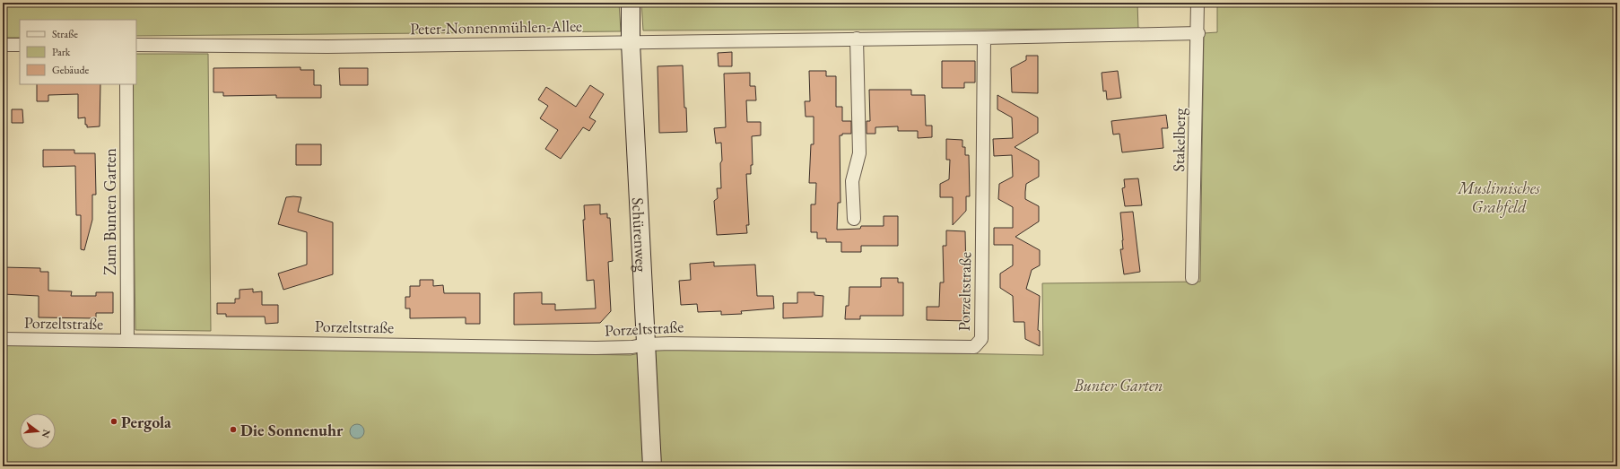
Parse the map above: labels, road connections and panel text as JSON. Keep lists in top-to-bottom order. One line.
{"streets":{"main road":["Schürenweg"],"street":["Peter-Nonnenmühlen-Allee","Stakelberg","Zum Bunten Garten","Porzeltstraße"]},"crossings":[["Peter-Nonnenmühlen-Allee","Stakelberg"],["Peter-Nonnenmühlen-Allee","Schürenweg"],["Peter-Nonnenmühlen-Allee","Porzeltstraße"],["Zum Bunten Garten","Porzeltstraße"],["Schürenweg","Porzeltstraße"]],"parks":["Muslimisches Grabfeld","Bunter Garten"],"places":["Pergola","Die Sonnenuhr"],"legend":["Straße","Park","Gebäude"],"north":"right"}
